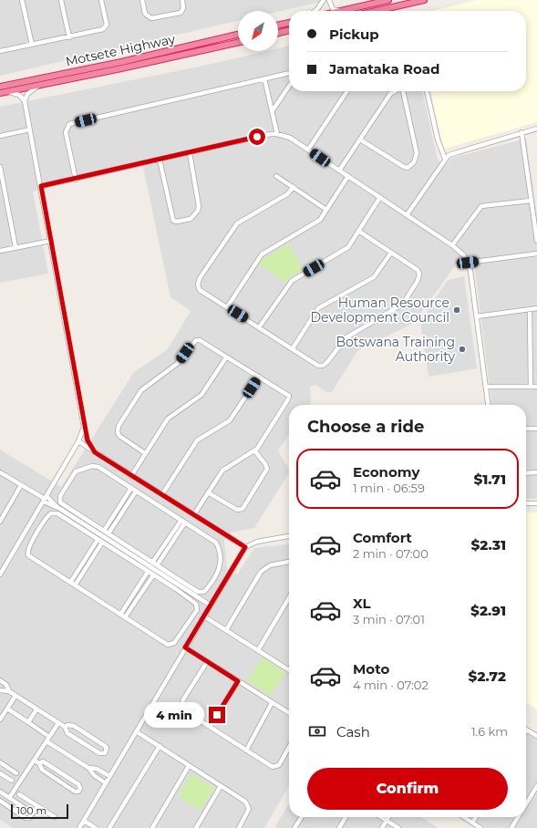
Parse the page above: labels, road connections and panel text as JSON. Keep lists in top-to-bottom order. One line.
{"streets":{"highway":["Motsete Highway"]},"places":["Human Resource Development Council","Botswana Training Authority"],"scale_bar":"100 m","north":"bottom left","page":{"banner":["Pickup","Jamataka Road"],"heading":"Choose a ride","list":[{"name":"Economy","note":"1 min · 06:59","value":"$1.71"},{"name":"Comfort","note":"2 min · 07:00","value":"$2.31"},{"name":"XL","note":"3 min · 07:01","value":"$2.91"},{"name":"Moto","note":"4 min · 07:02","value":"$2.72"}],"bubble":"4 min","pay":["Cash","1.6 km"],"buttons":"Confirm","scale":"100 m"}}
